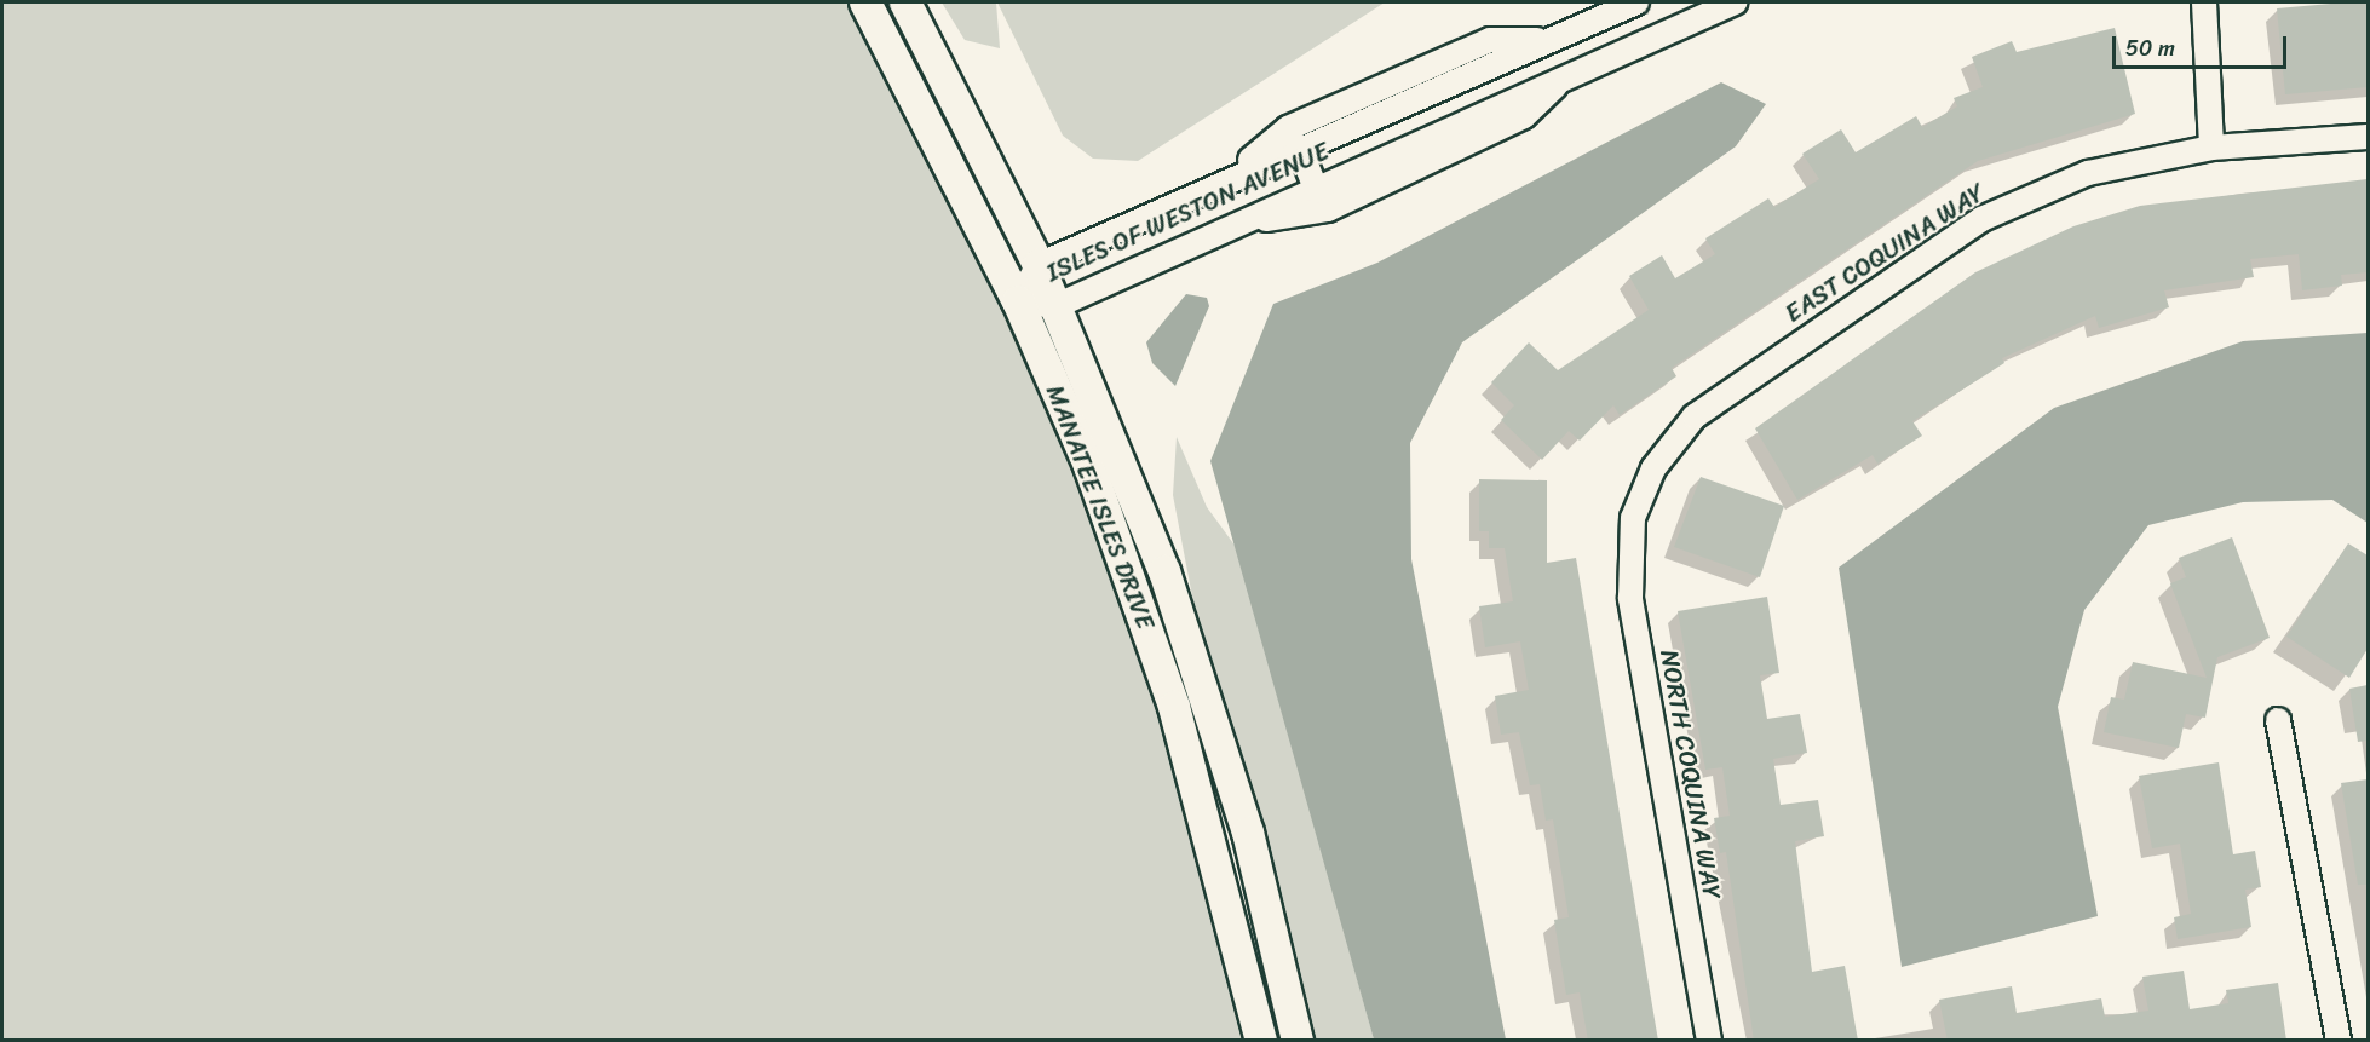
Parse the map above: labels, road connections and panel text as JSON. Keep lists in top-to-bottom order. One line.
{"streets":{"street":["ISLES OF WESTON AVENUE","EAST COQUINA WAY","MANATEE ISLES DRIVE","NORTH COQUINA WAY"]},"crossings":[["ISLES OF WESTON AVENUE","MANATEE ISLES DRIVE"],["EAST COQUINA WAY","NORTH COQUINA WAY"]],"scale_bar":"50 m"}
